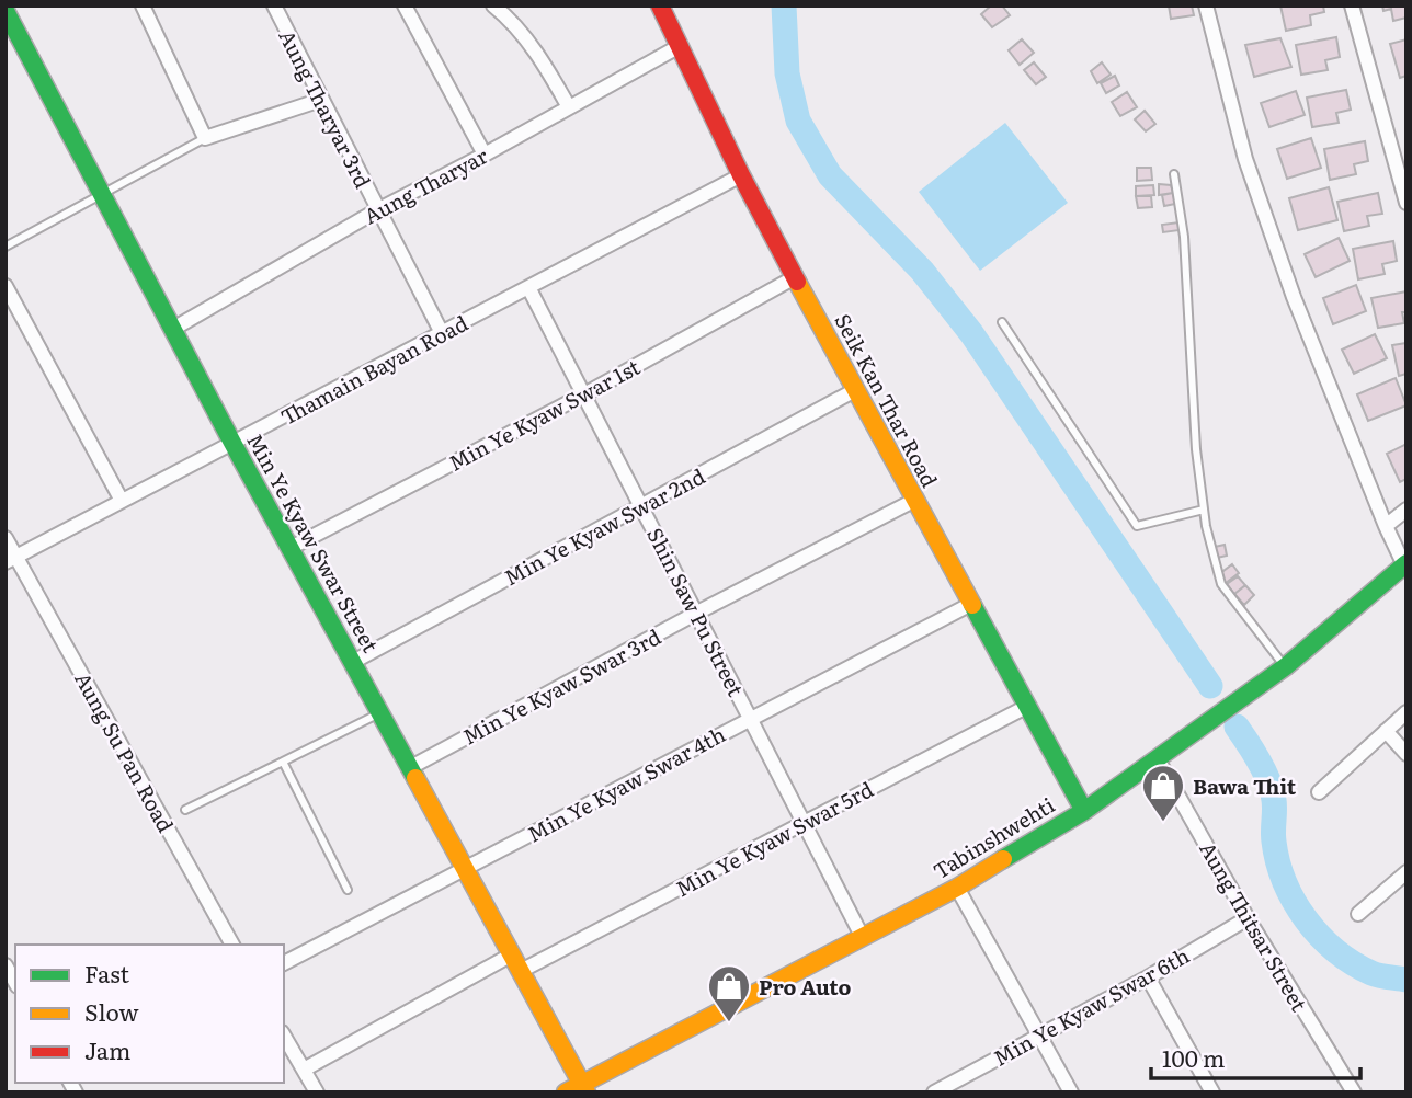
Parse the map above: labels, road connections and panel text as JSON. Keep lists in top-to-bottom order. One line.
{"streets":{"street":["Aung Tharyar 3rd","Aung Tharyar","Thamain Bayan Road","Seik Kan Thar Road","Min Ye Kyaw Swar 1st","Min Ye Kyaw Swar 2nd","Min Ye Kyaw Swar Street","Shin Saw Pu Street","Min Ye Kyaw Swar 3rd","Aung Su Pan Road","Min Ye Kyaw Swar 4th","Tabinshwehti","Min Ye Kyaw Swar 5rd","Aung Thitsar Street","Min Ye Kyaw Swar 6th"]},"crossings":[["Aung Tharyar 3rd","Aung Tharyar"],["Aung Tharyar 3rd","Thamain Bayan Road"],["Aung Tharyar","Seik Kan Thar Road"],["Aung Tharyar","Min Ye Kyaw Swar Street"],["Thamain Bayan Road","Seik Kan Thar Road"],["Thamain Bayan Road","Min Ye Kyaw Swar Street"],["Thamain Bayan Road","Shin Saw Pu Street"],["Thamain Bayan Road","Aung Su Pan Road"],["Seik Kan Thar Road","Min Ye Kyaw Swar 1st"],["Seik Kan Thar Road","Min Ye Kyaw Swar 2nd"],["Seik Kan Thar Road","Min Ye Kyaw Swar 3rd"],["Seik Kan Thar Road","Min Ye Kyaw Swar 4th"],["Seik Kan Thar Road","Tabinshwehti"],["Seik Kan Thar Road","Min Ye Kyaw Swar 5rd"],["Min Ye Kyaw Swar 1st","Min Ye Kyaw Swar Street"],["Min Ye Kyaw Swar 1st","Shin Saw Pu Street"],["Min Ye Kyaw Swar 2nd","Min Ye Kyaw Swar Street"],["Min Ye Kyaw Swar 2nd","Shin Saw Pu Street"],["Min Ye Kyaw Swar Street","Min Ye Kyaw Swar 3rd"],["Min Ye Kyaw Swar Street","Min Ye Kyaw Swar 4th"],["Min Ye Kyaw Swar Street","Tabinshwehti"],["Min Ye Kyaw Swar Street","Min Ye Kyaw Swar 5rd"],["Shin Saw Pu Street","Min Ye Kyaw Swar 3rd"],["Shin Saw Pu Street","Min Ye Kyaw Swar 4th"],["Shin Saw Pu Street","Tabinshwehti"],["Shin Saw Pu Street","Min Ye Kyaw Swar 5rd"],["Tabinshwehti","Aung Thitsar Street"],["Aung Thitsar Street","Min Ye Kyaw Swar 6th"]],"places":{"shop":["Bawa Thit","Pro Auto"]},"legend":["Fast","Slow","Jam"],"scale_bar":"100 m"}
